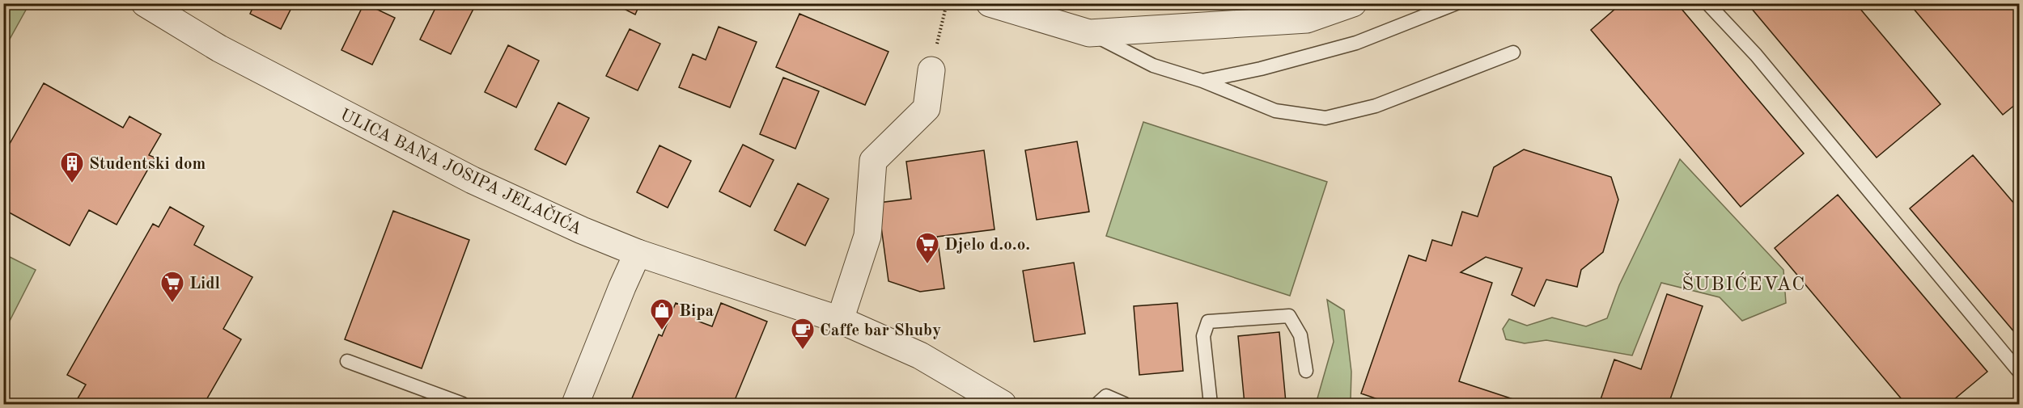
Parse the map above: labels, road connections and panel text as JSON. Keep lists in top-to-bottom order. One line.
{"streets":{"street":["ULICA BANA JOSIPA JELAČIĆA"]},"districts":["ŠUBIĆEVAC"],"places":{"building":["Studentski dom"],"supermarket":["Djelo d.o.o.","Lidl"],"shop":["Bipa"],"cafe":["Caffe bar Shuby"]}}
